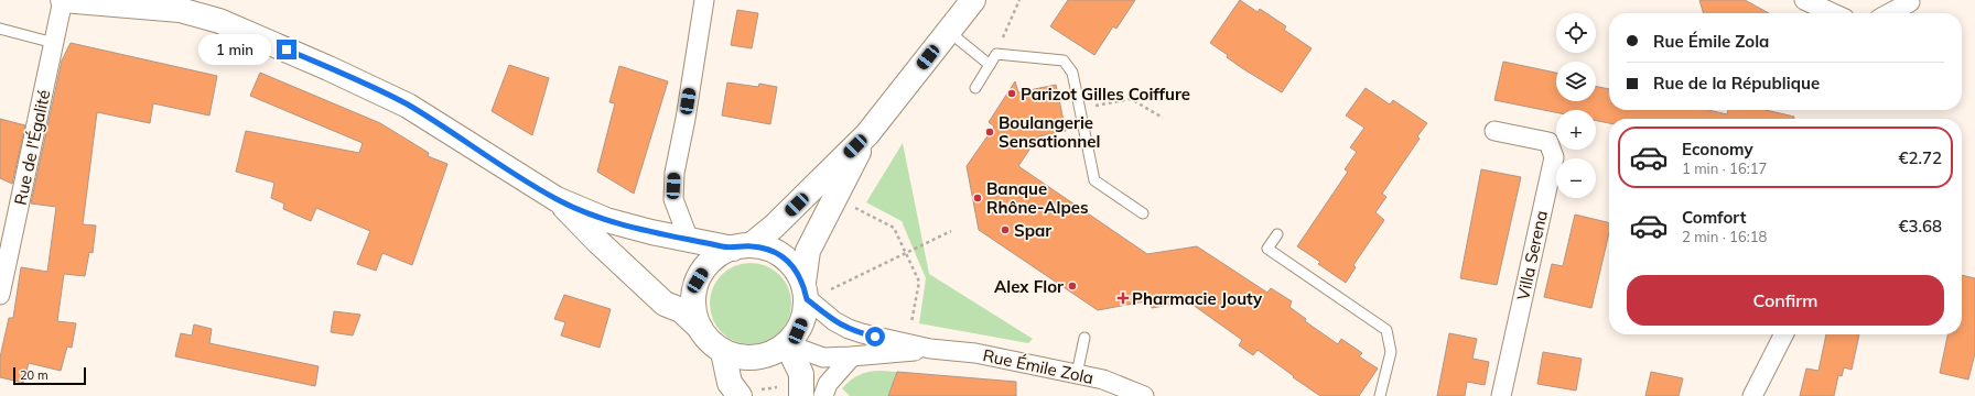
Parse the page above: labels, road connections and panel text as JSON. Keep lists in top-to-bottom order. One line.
{"streets":{"street":["Rue de l'Égalité","Villa Serena","Rue Émile Zola"]},"places":{"other":["Parizot Gilles Coiffure","Boulangerie Sensationnel","Banque Rhône-Alpes","Spar","Alex Flor"],"health":["Pharmacie Jouty"]},"scale_bar":"20 m","page":{"map_buttons":["+","−"],"banner":["Rue Émile Zola","Rue de la République"],"bubble":"1 min","list":[{"name":"Economy","note":"1 min · 16:17","value":"€2.72"},{"name":"Comfort","note":"2 min · 16:18","value":"€3.68"}],"buttons":"Confirm","scale":"20 m"}}
